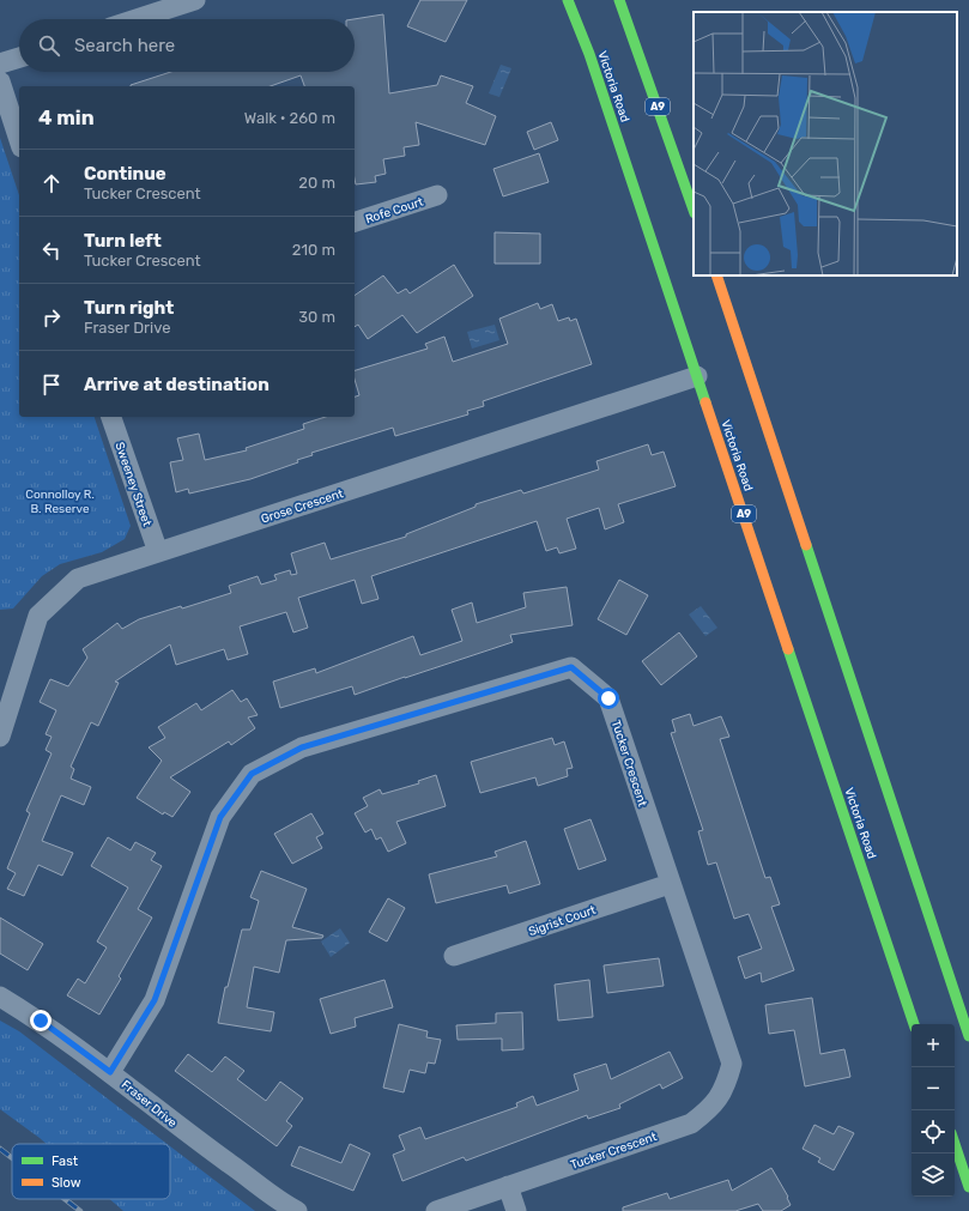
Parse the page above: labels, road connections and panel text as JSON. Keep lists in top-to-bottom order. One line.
{"streets":{"highway":["Victoria Road","A9"],"street":["Rofe Court","Sweeney Street","Grose Crescent","Tucker Crescent","Sigrist Court","Fraser Drive"]},"crossings":[["Victoria Road","Grose Crescent"],["Sweeney Street","Grose Crescent"],["Tucker Crescent","Sigrist Court"],["Tucker Crescent","Fraser Drive"]],"parks":["Connolloy R. B. Reserve"],"legend":["Fast","Slow"],"page":{"search":"Search here","heading":["4 min","Walk · 260 m"],"list":[["Continue","Tucker Crescent","20 m"],["Turn left","Tucker Crescent","210 m"],["Turn right","Fraser Drive","30 m"],"Arrive at destination"],"map_buttons":["+","−"]}}
